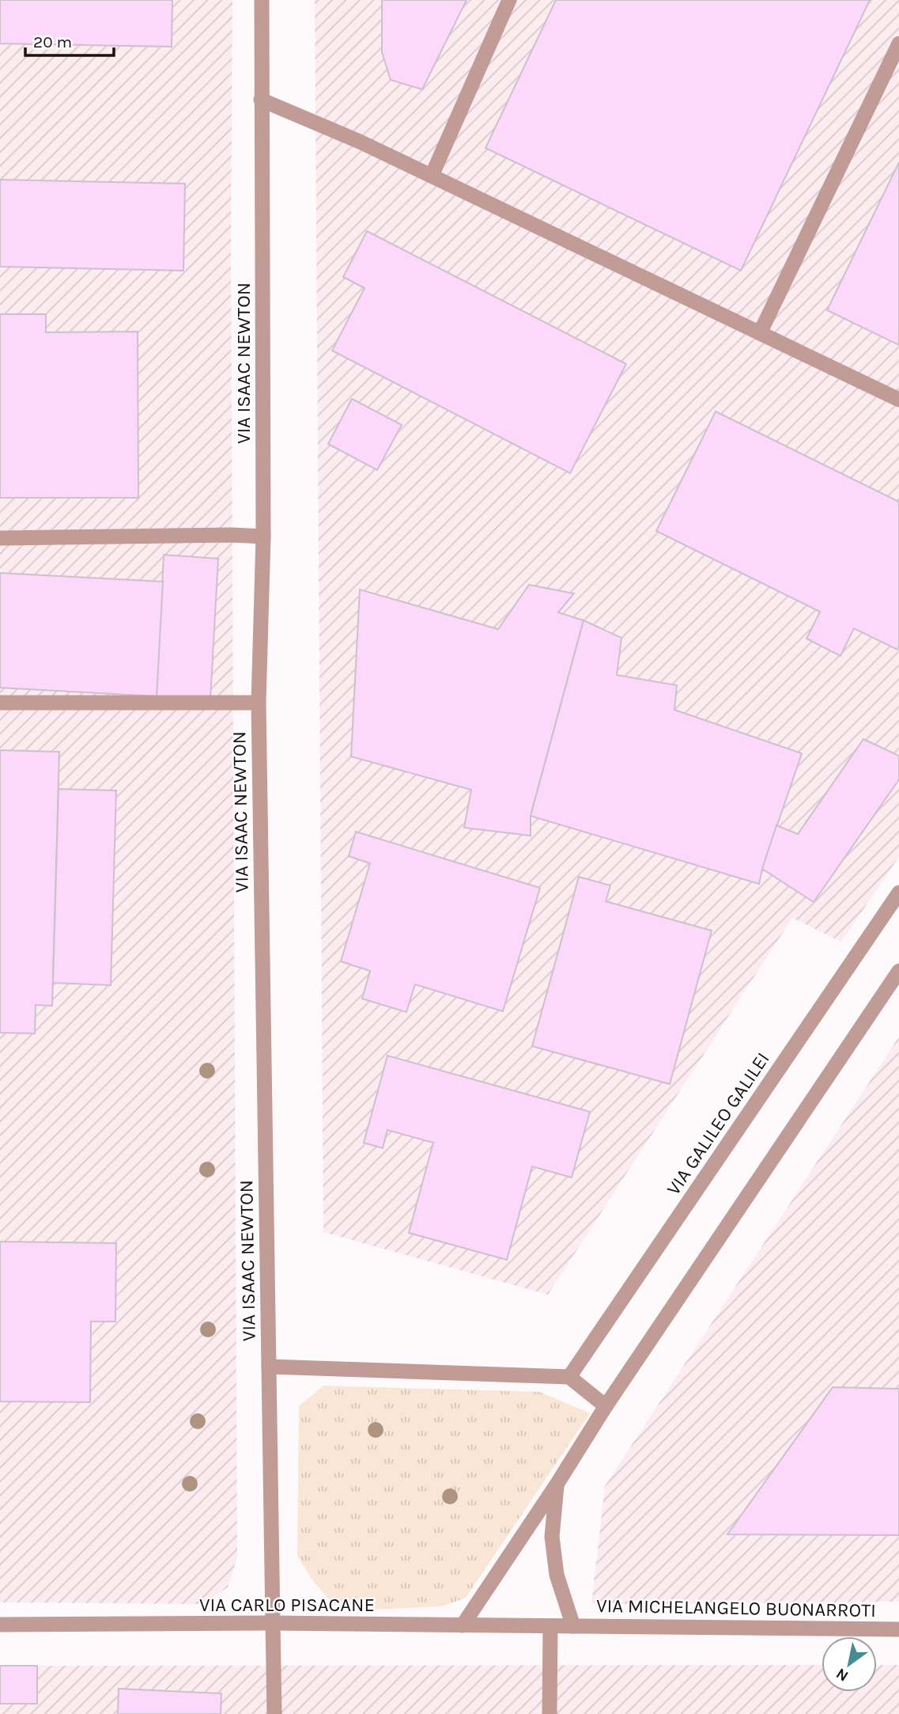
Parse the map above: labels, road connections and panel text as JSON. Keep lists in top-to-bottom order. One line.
{"streets":{"street":["VIA ISAAC NEWTON","VIA GALILEO GALILEI","VIA CARLO PISACANE","VIA MICHELANGELO BUONARROTI"]},"crossings":[["VIA ISAAC NEWTON","VIA CARLO PISACANE"],["VIA CARLO PISACANE","VIA MICHELANGELO BUONARROTI"]],"scale_bar":"20 m","north":"bottom left"}
